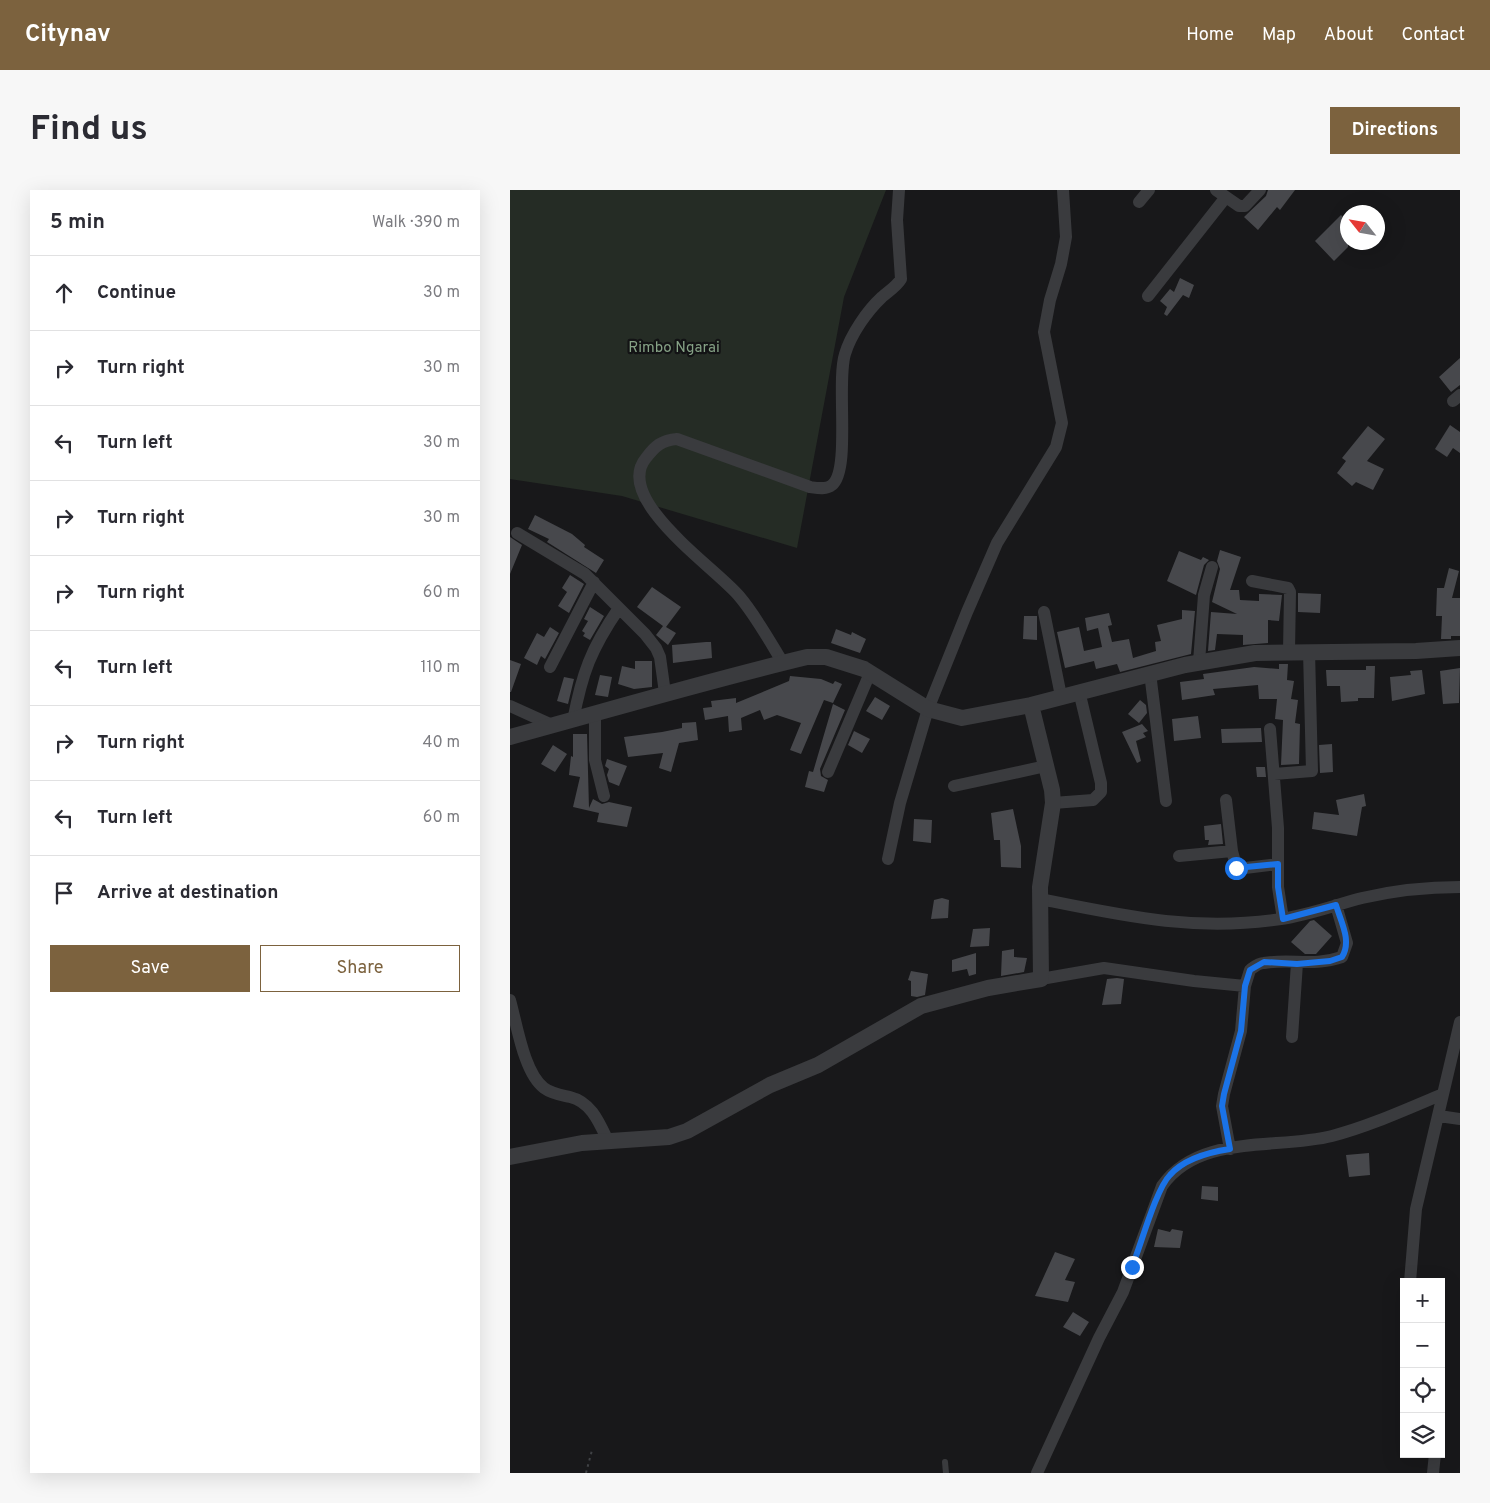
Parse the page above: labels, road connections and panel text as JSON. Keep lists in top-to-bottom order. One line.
{"parks":["Rimbo Ngarai"],"north":"top left","page":{"header":"Citynav","nav":["Home","Map","About","Contact"],"buttons":["Directions",["Save","Share"]],"title":"Find us","heading":["5 min","Walk · 390 m"],"list":[["Continue","30 m"],["Turn right","30 m"],["Turn left","30 m"],["Turn right","30 m"],["Turn right","60 m"],["Turn left","110 m"],["Turn right","40 m"],["Turn left","60 m"],"Arrive at destination"],"map_buttons":["+","−"]}}
